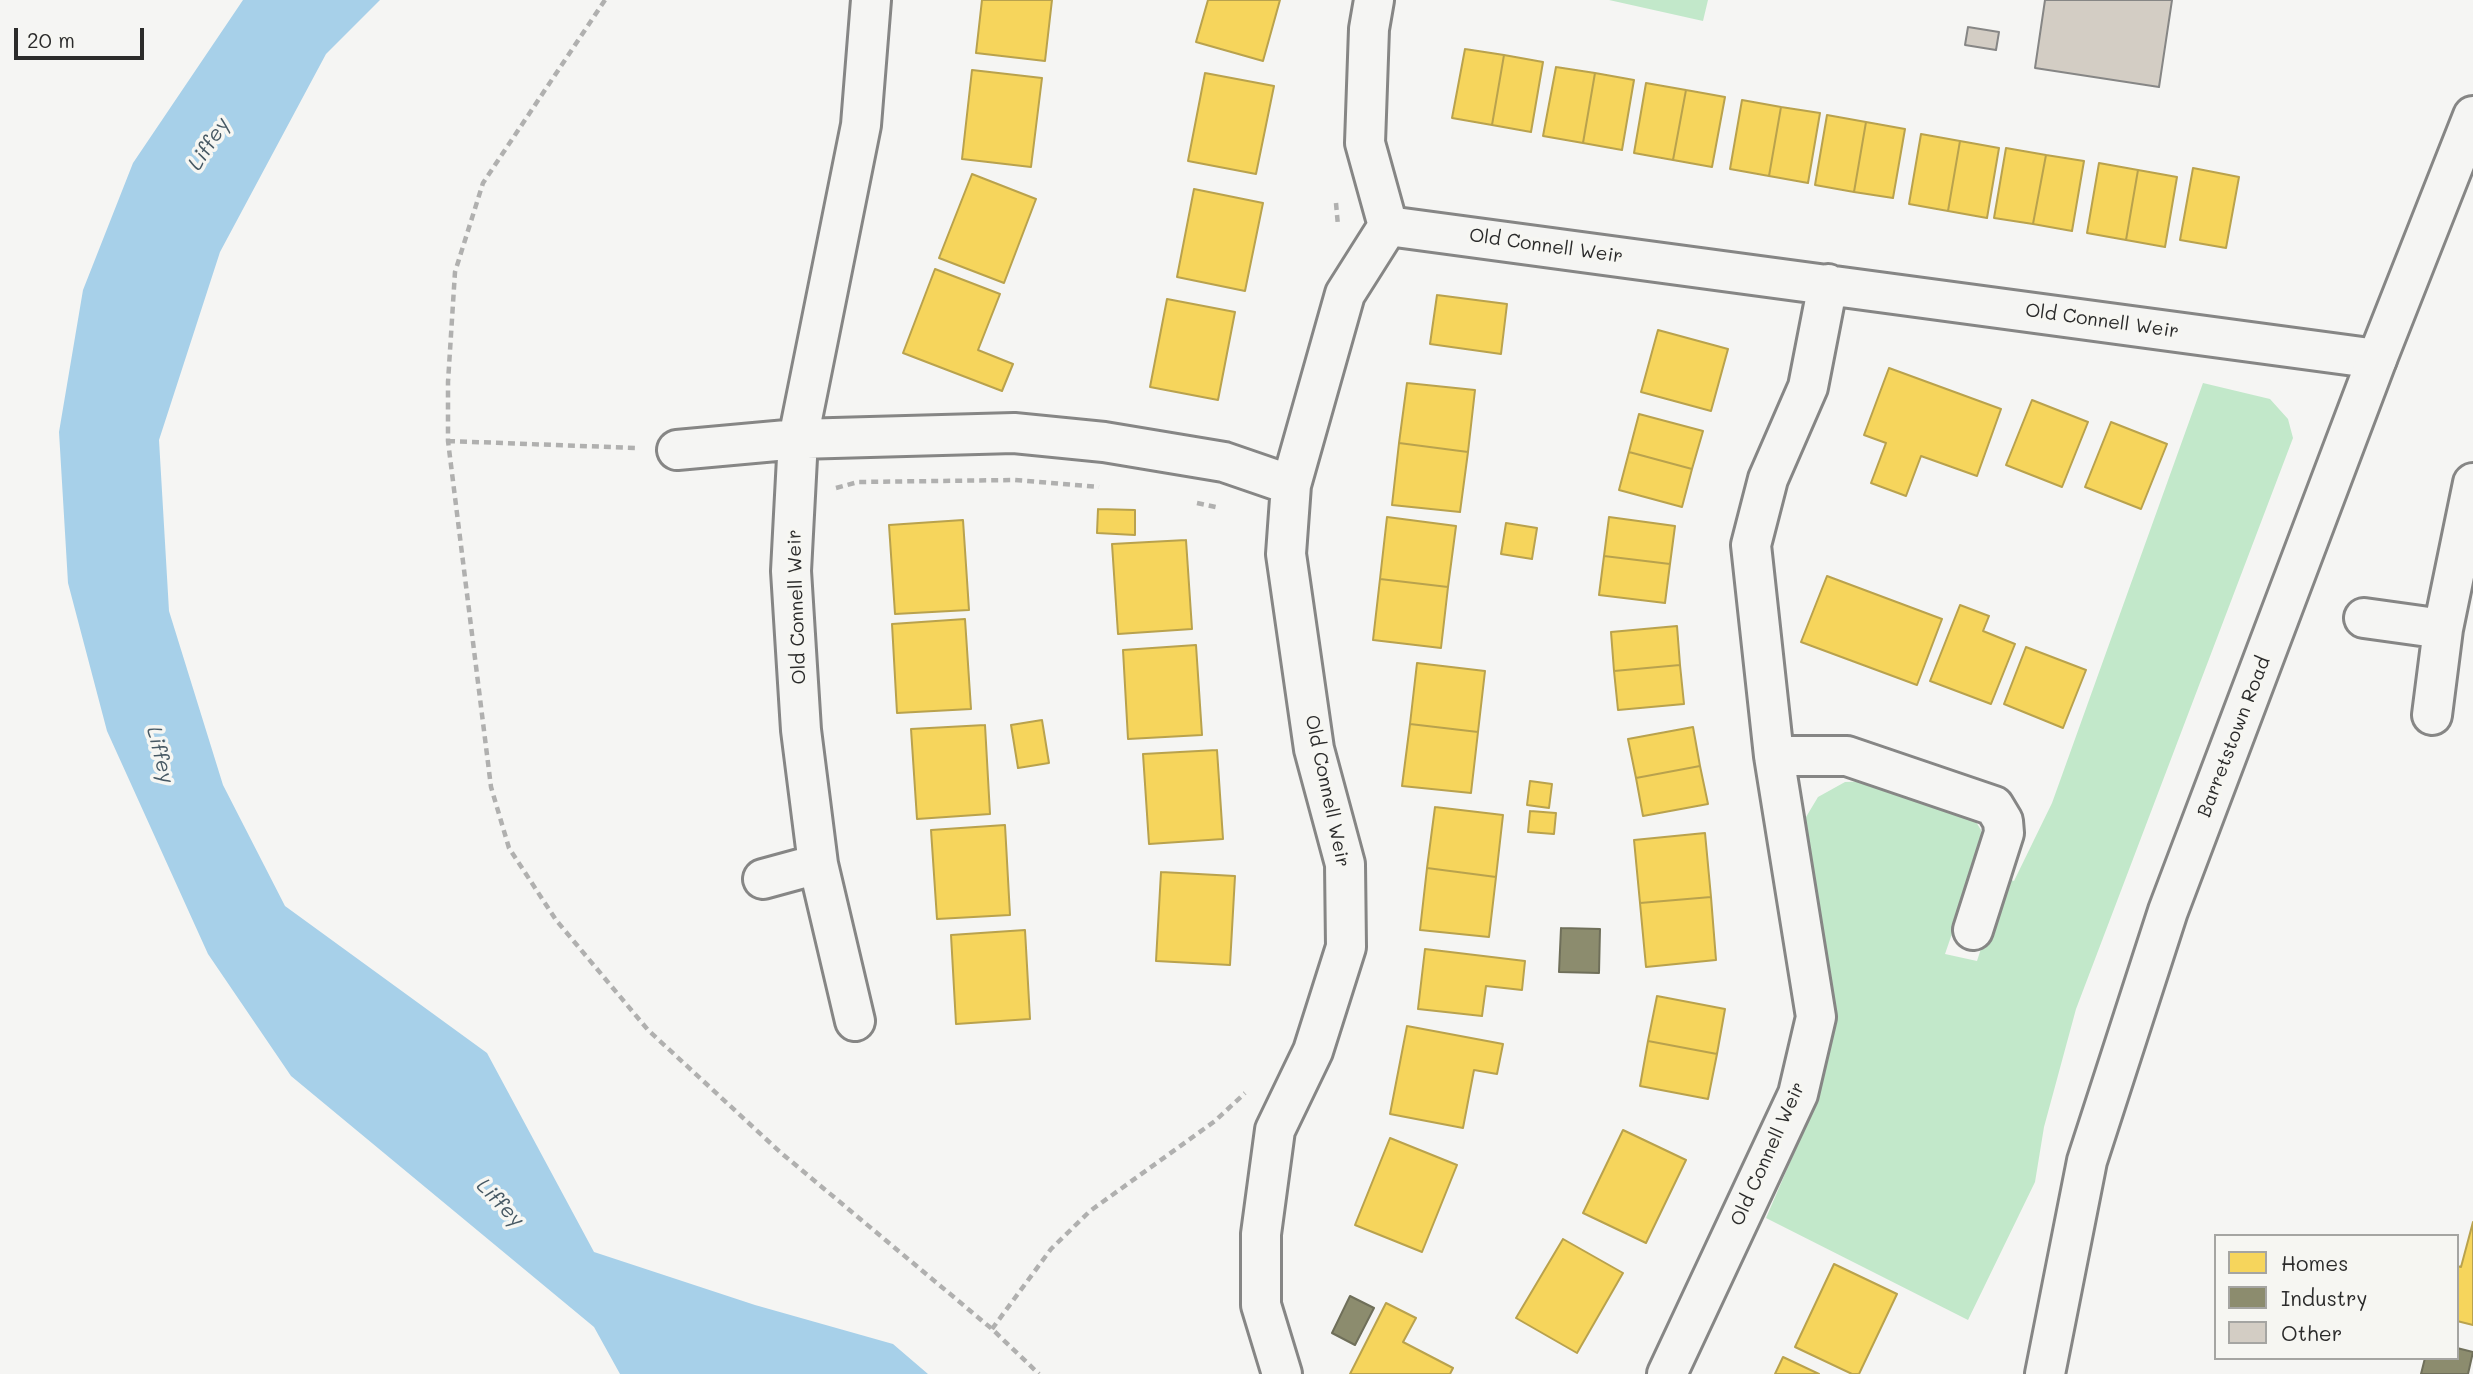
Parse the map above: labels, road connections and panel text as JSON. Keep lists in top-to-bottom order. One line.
{"streets":{"street":["Old Connell Weir","Barretstown Road"]},"crossings":[["Old Connell Weir","Barretstown Road"]],"water":["Liffey"],"legend":["Homes","Industry","Other"],"scale_bar":"20 m"}
